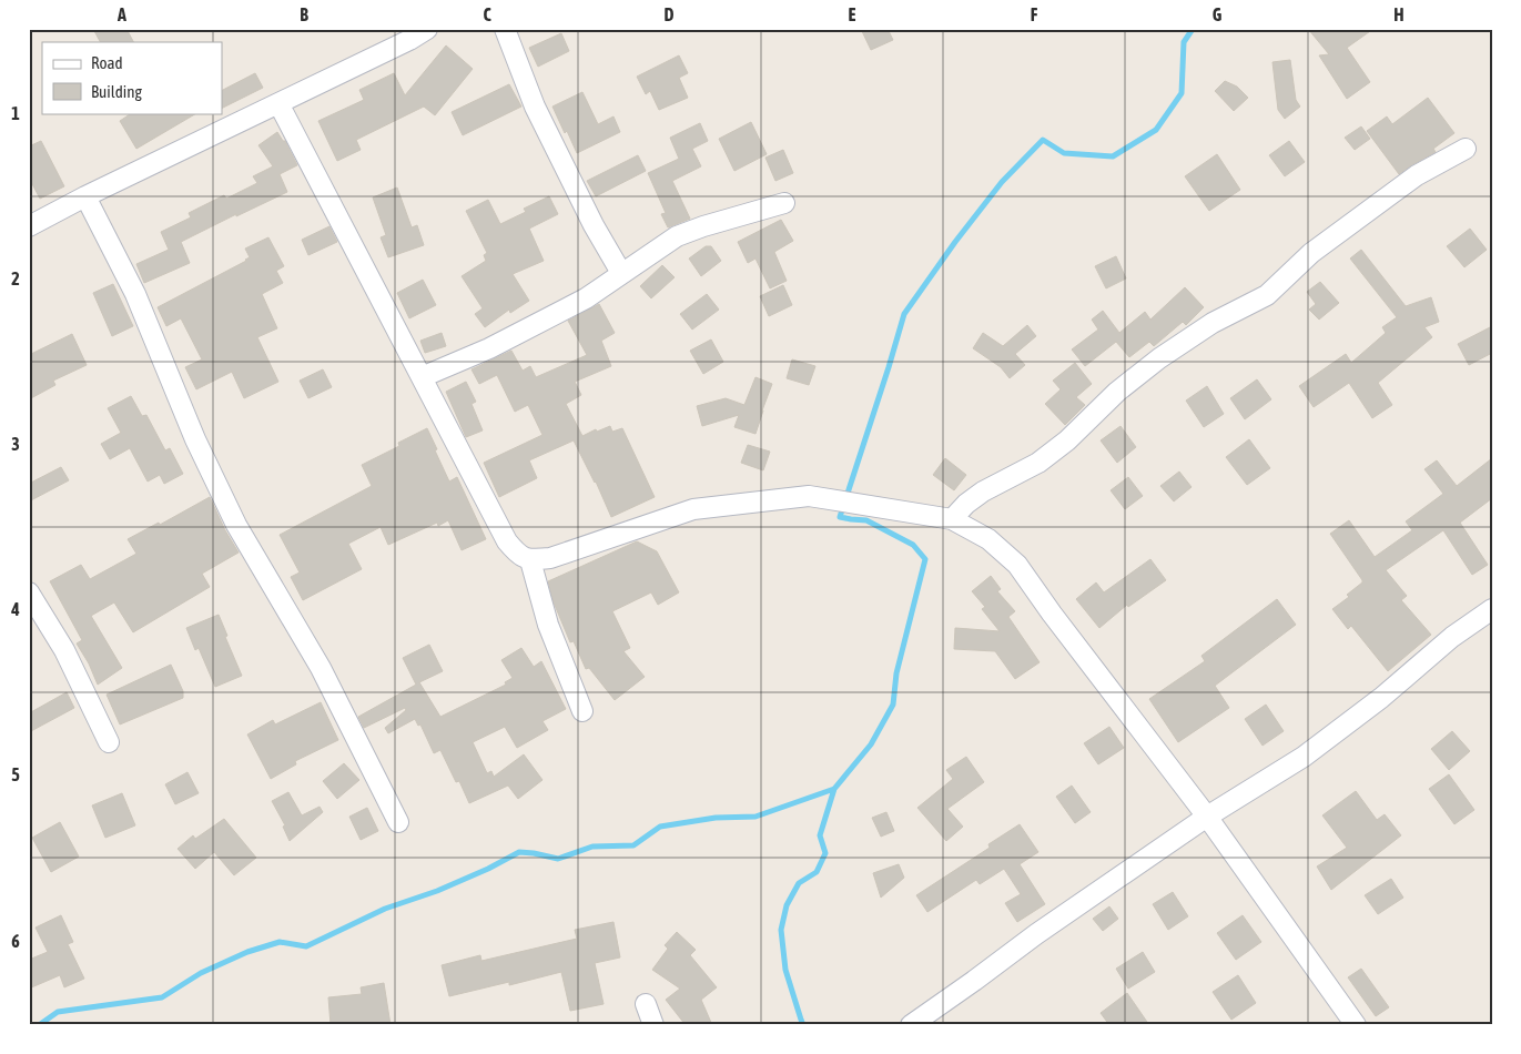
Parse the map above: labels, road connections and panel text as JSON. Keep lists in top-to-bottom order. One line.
{"legend":["Road","Building"],"grid":{"columns":["A","B","C","D","E","F","G","H"],"rows":["1","2","3","4","5","6"]}}
